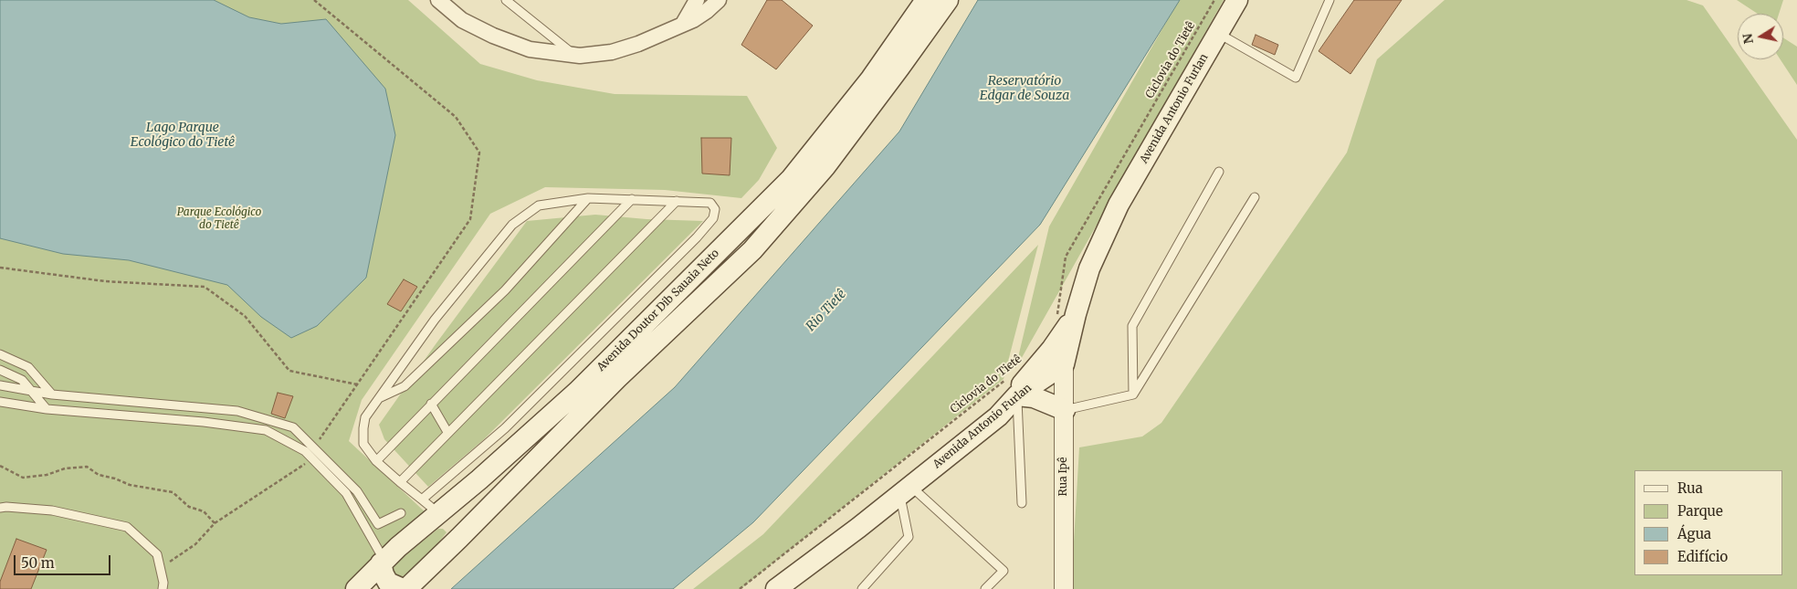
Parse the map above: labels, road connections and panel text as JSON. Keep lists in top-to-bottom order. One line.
{"streets":{"main road":["Avenida Antonio Furlan","Avenida Doutor Dib Sauaia Neto"],"street":["Rua Ipê"],"path":["Ciclovia do Tietê"]},"crossings":[["Ciclovia do Tietê","Avenida Antonio Furlan"],["Avenida Antonio Furlan","Rua Ipê"]],"water":["Reservatório Edgar de Souza","Lago Parque Ecológico do Tietê","Rio Tietê"],"parks":["Parque Ecológico do Tietê"],"legend":["Rua","Parque","Água","Edifício"],"scale_bar":"50 m","north":"left"}
